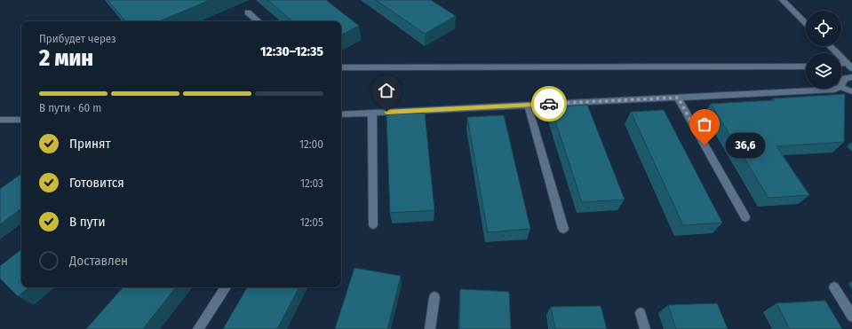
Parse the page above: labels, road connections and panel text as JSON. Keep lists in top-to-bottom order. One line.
{"places":["36,6"],"page":{"heading":["2 мин","Прибудет через","12:30–12:35"],"bar":"В пути · 60 m","list":[["Принят","12:00"],["Готовится","12:03"],["В пути","12:05"],"Доставлен"],"bubble":"36,6"}}
